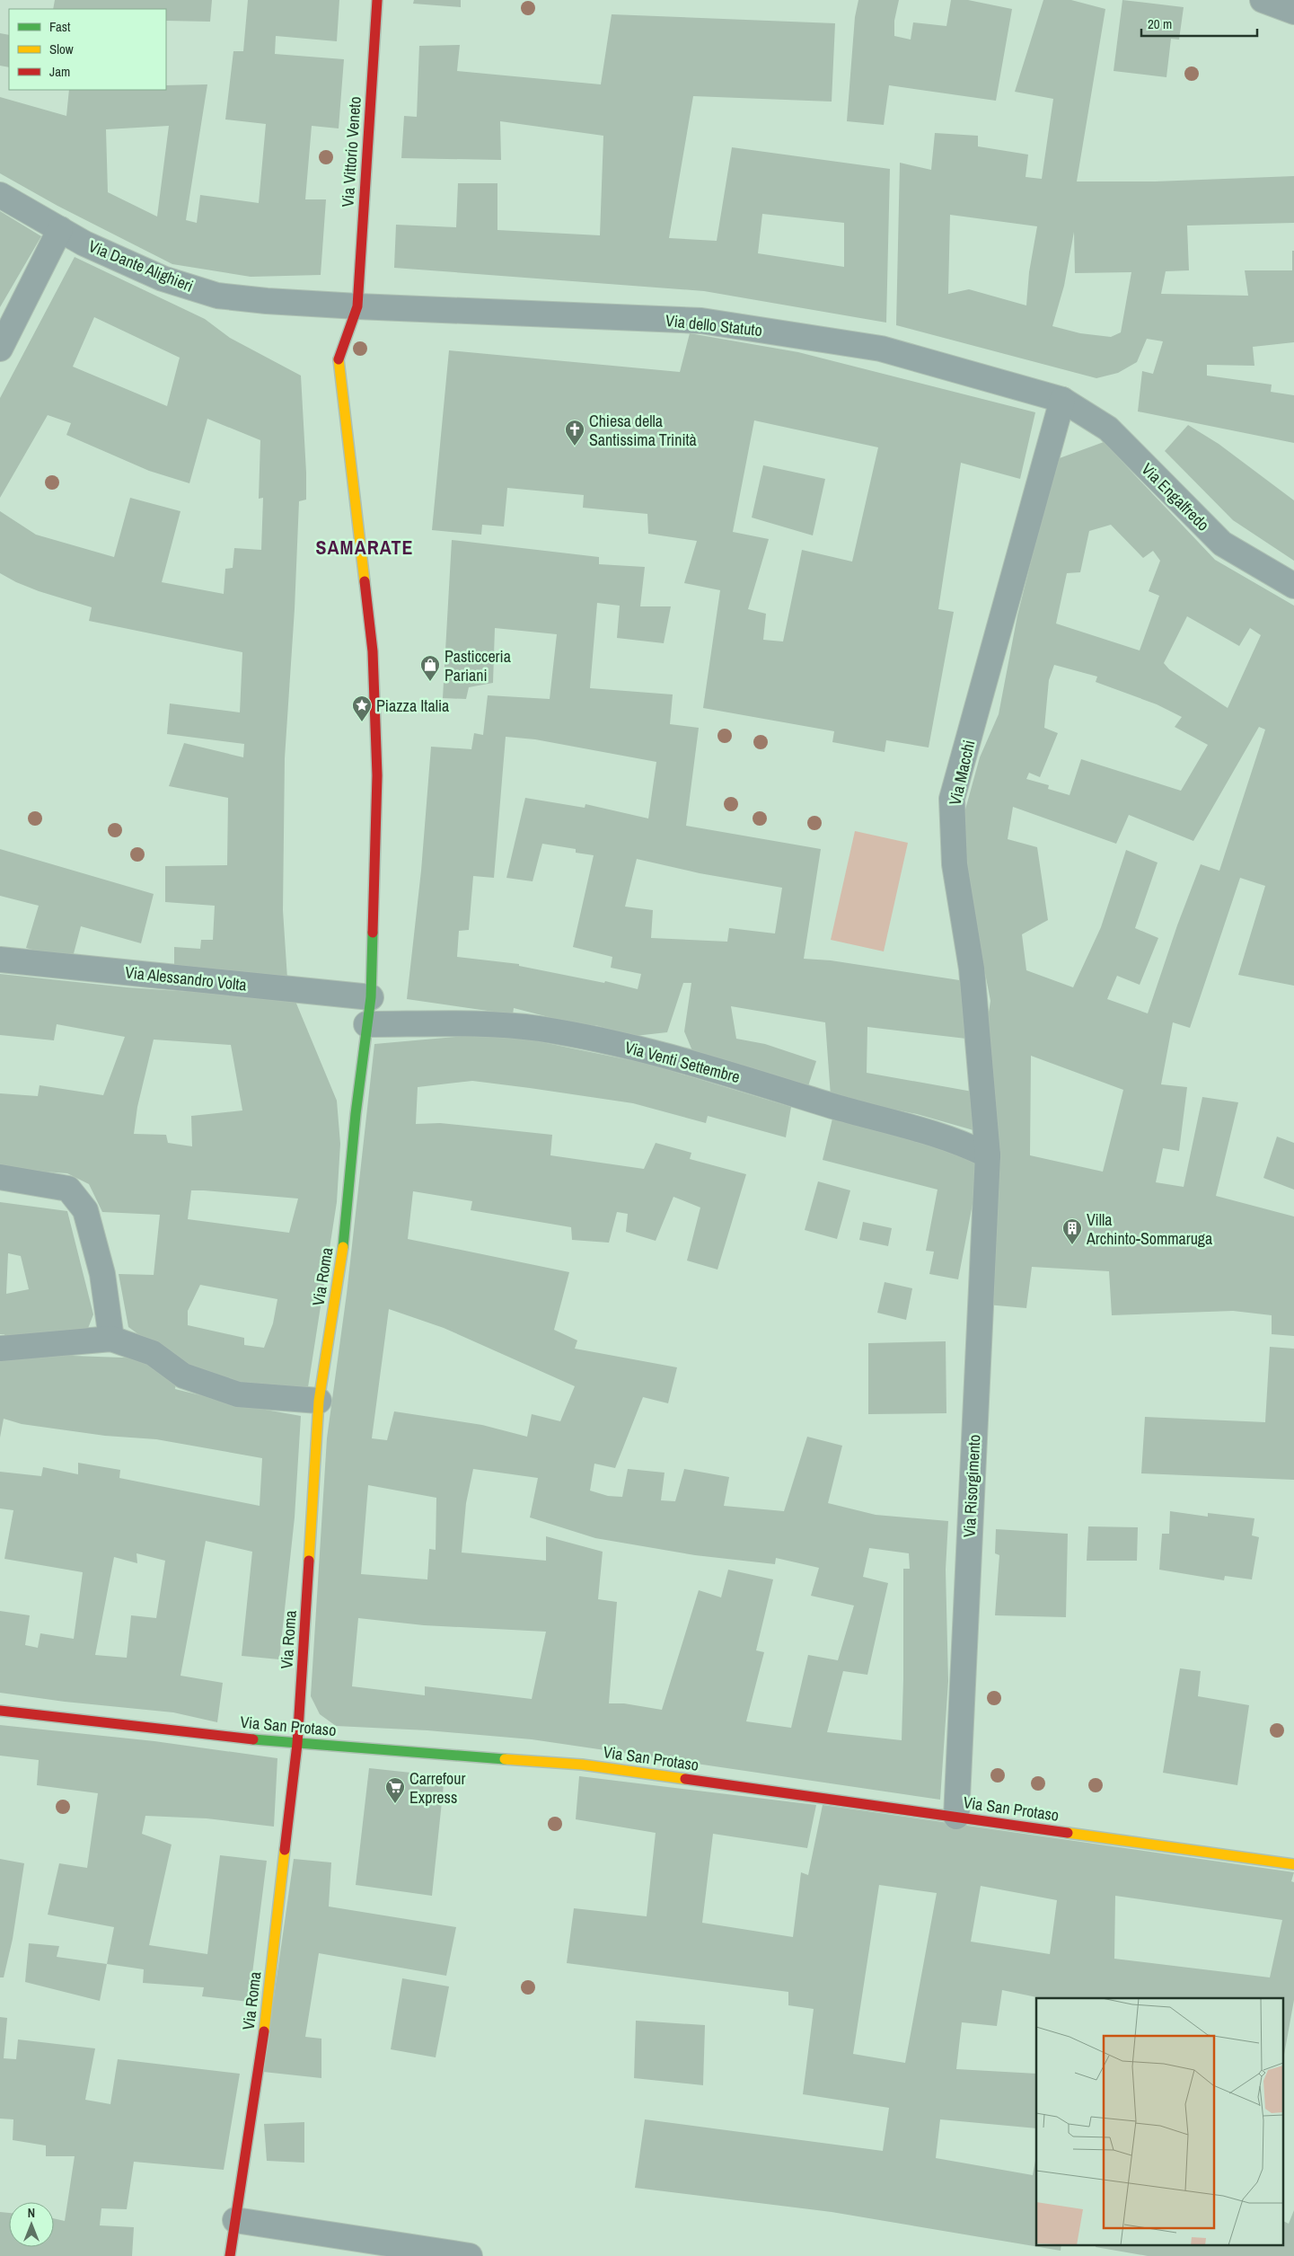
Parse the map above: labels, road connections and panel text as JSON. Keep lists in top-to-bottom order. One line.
{"streets":{"street":["Via Vittorio Veneto","Via Dante Alighieri","Via dello Statuto","Via Engalfredo","Via Macchi","Via Alessandro Volta","Via Venti Settembre","Via Roma","Via Risorgimento","Via San Protaso"]},"crossings":[["Via Vittorio Veneto","Via Dante Alighieri"],["Via Vittorio Veneto","Via dello Statuto"],["Via Dante Alighieri","Via dello Statuto"],["Via dello Statuto","Via Engalfredo"],["Via dello Statuto","Via Macchi"],["Via Engalfredo","Via Macchi"],["Via Macchi","Via Venti Settembre"],["Via Macchi","Via Risorgimento"],["Via Venti Settembre","Via Roma"],["Via Venti Settembre","Via Risorgimento"],["Via Roma","Via San Protaso"],["Via Risorgimento","Via San Protaso"]],"districts":["SAMARATE"],"places":{"church":["Chiesa della Santissima Trinità"],"shop":["Pasticceria Pariani"],"place":["Piazza Italia"],"building":["Villa Archinto-Sommaruga"],"supermarket":["Carrefour Express"]},"legend":["Fast","Slow","Jam"],"scale_bar":"20 m","north":"top"}
